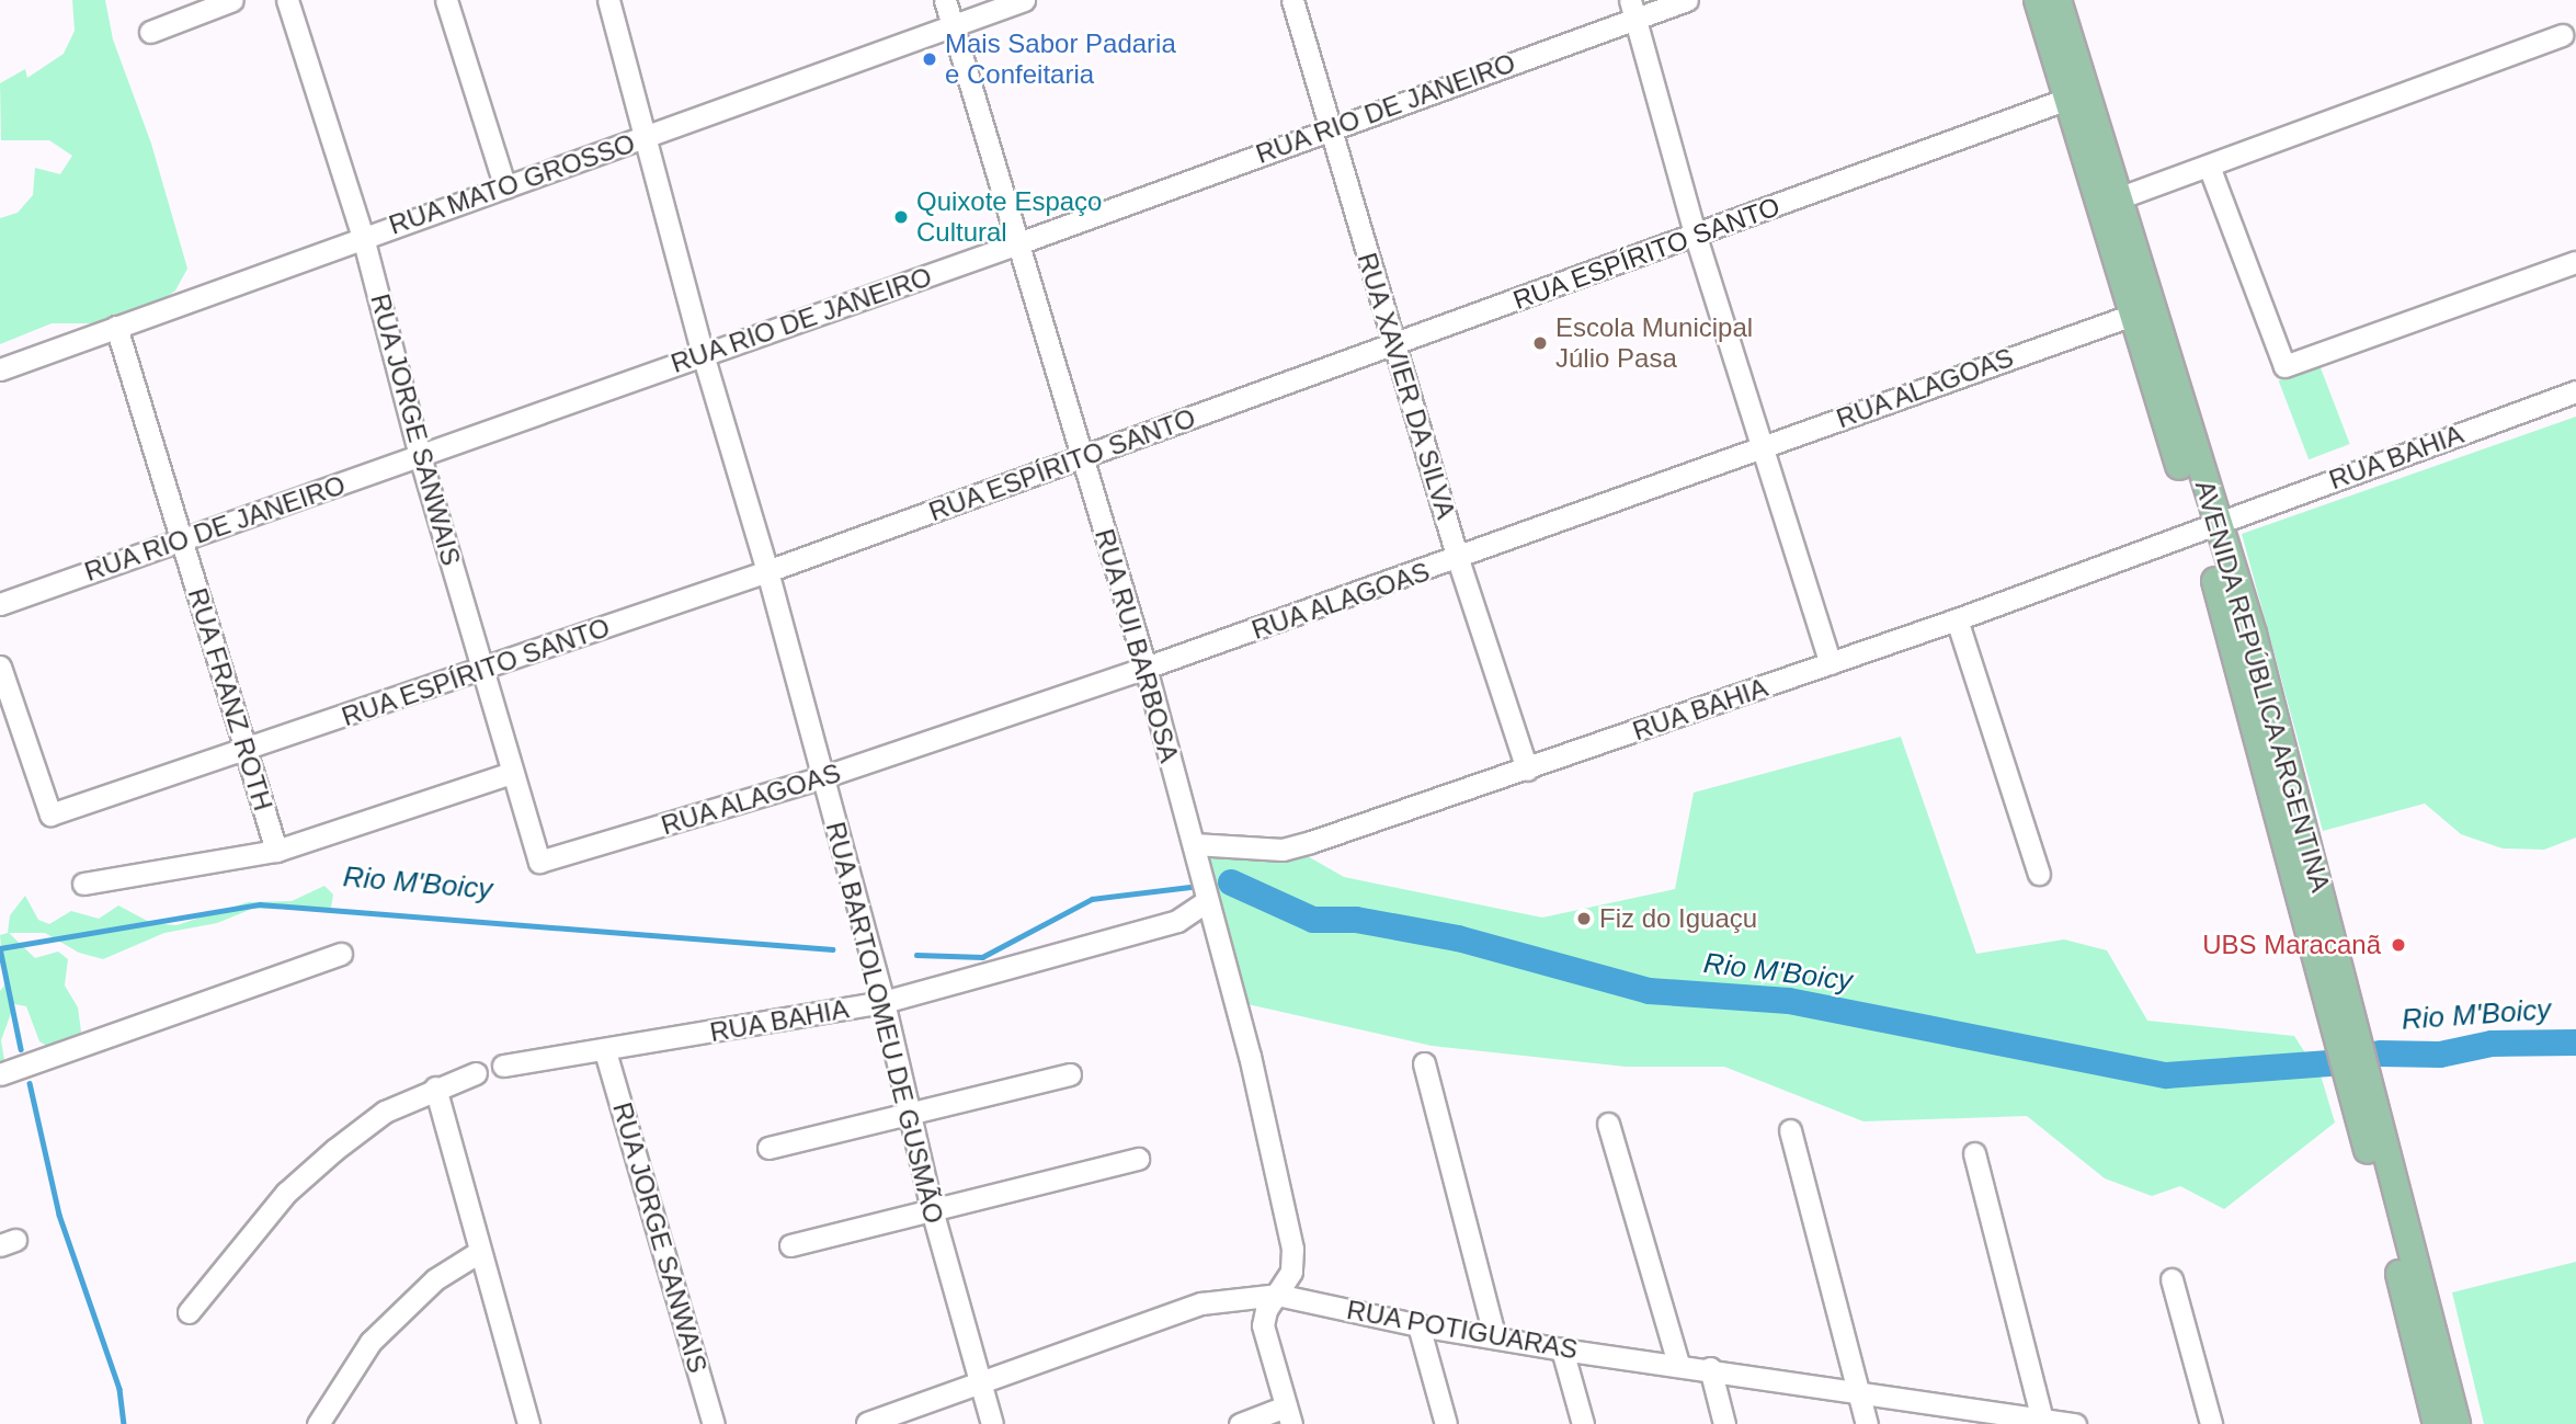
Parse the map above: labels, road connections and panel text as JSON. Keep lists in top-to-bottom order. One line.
{"streets":{"main road":["AVENIDA REPÚBLICA ARGENTINA"],"street":["RUA RIO DE JANEIRO","RUA MATO GROSSO","RUA ESPÍRITO SANTO","RUA XAVIER DA SILVA","RUA ALAGOAS","RUA JORGE SANWAIS","RUA BAHIA","RUA RUI BARBOSA","RUA FRANZ ROTH","RUA BARTOLOMEU DE GUSMÃO","RUA POTIGUARAS"]},"crossings":[["RUA RIO DE JANEIRO","RUA XAVIER DA SILVA"],["RUA RIO DE JANEIRO","RUA JORGE SANWAIS"],["RUA RIO DE JANEIRO","RUA RUI BARBOSA"],["RUA RIO DE JANEIRO","RUA FRANZ ROTH"],["RUA RIO DE JANEIRO","RUA BARTOLOMEU DE GUSMÃO"],["RUA MATO GROSSO","RUA JORGE SANWAIS"],["RUA MATO GROSSO","RUA RUI BARBOSA"],["RUA MATO GROSSO","RUA FRANZ ROTH"],["RUA MATO GROSSO","RUA BARTOLOMEU DE GUSMÃO"],["RUA ESPÍRITO SANTO","RUA XAVIER DA SILVA"],["RUA ESPÍRITO SANTO","RUA JORGE SANWAIS"],["RUA ESPÍRITO SANTO","RUA RUI BARBOSA"],["RUA ESPÍRITO SANTO","AVENIDA REPÚBLICA ARGENTINA"],["RUA ESPÍRITO SANTO","RUA FRANZ ROTH"],["RUA ESPÍRITO SANTO","RUA BARTOLOMEU DE GUSMÃO"],["RUA XAVIER DA SILVA","RUA ALAGOAS"],["RUA XAVIER DA SILVA","RUA BAHIA"],["RUA ALAGOAS","RUA JORGE SANWAIS"],["RUA ALAGOAS","RUA RUI BARBOSA"],["RUA ALAGOAS","AVENIDA REPÚBLICA ARGENTINA"],["RUA ALAGOAS","RUA BARTOLOMEU DE GUSMÃO"],["RUA JORGE SANWAIS","RUA BAHIA"],["RUA BAHIA","RUA RUI BARBOSA"],["RUA BAHIA","AVENIDA REPÚBLICA ARGENTINA"],["RUA BAHIA","RUA BARTOLOMEU DE GUSMÃO"],["RUA RUI BARBOSA","RUA POTIGUARAS"],["RUA BARTOLOMEU DE GUSMÃO","RUA POTIGUARAS"]],"water":["Rio M'Boicy"],"places":["Mais Sabor Padaria e Confeitaria","Quixote Espaço Cultural","Escola Municipal Júlio Pasa","Fiz do Iguaçu","UBS Maracanã"]}
